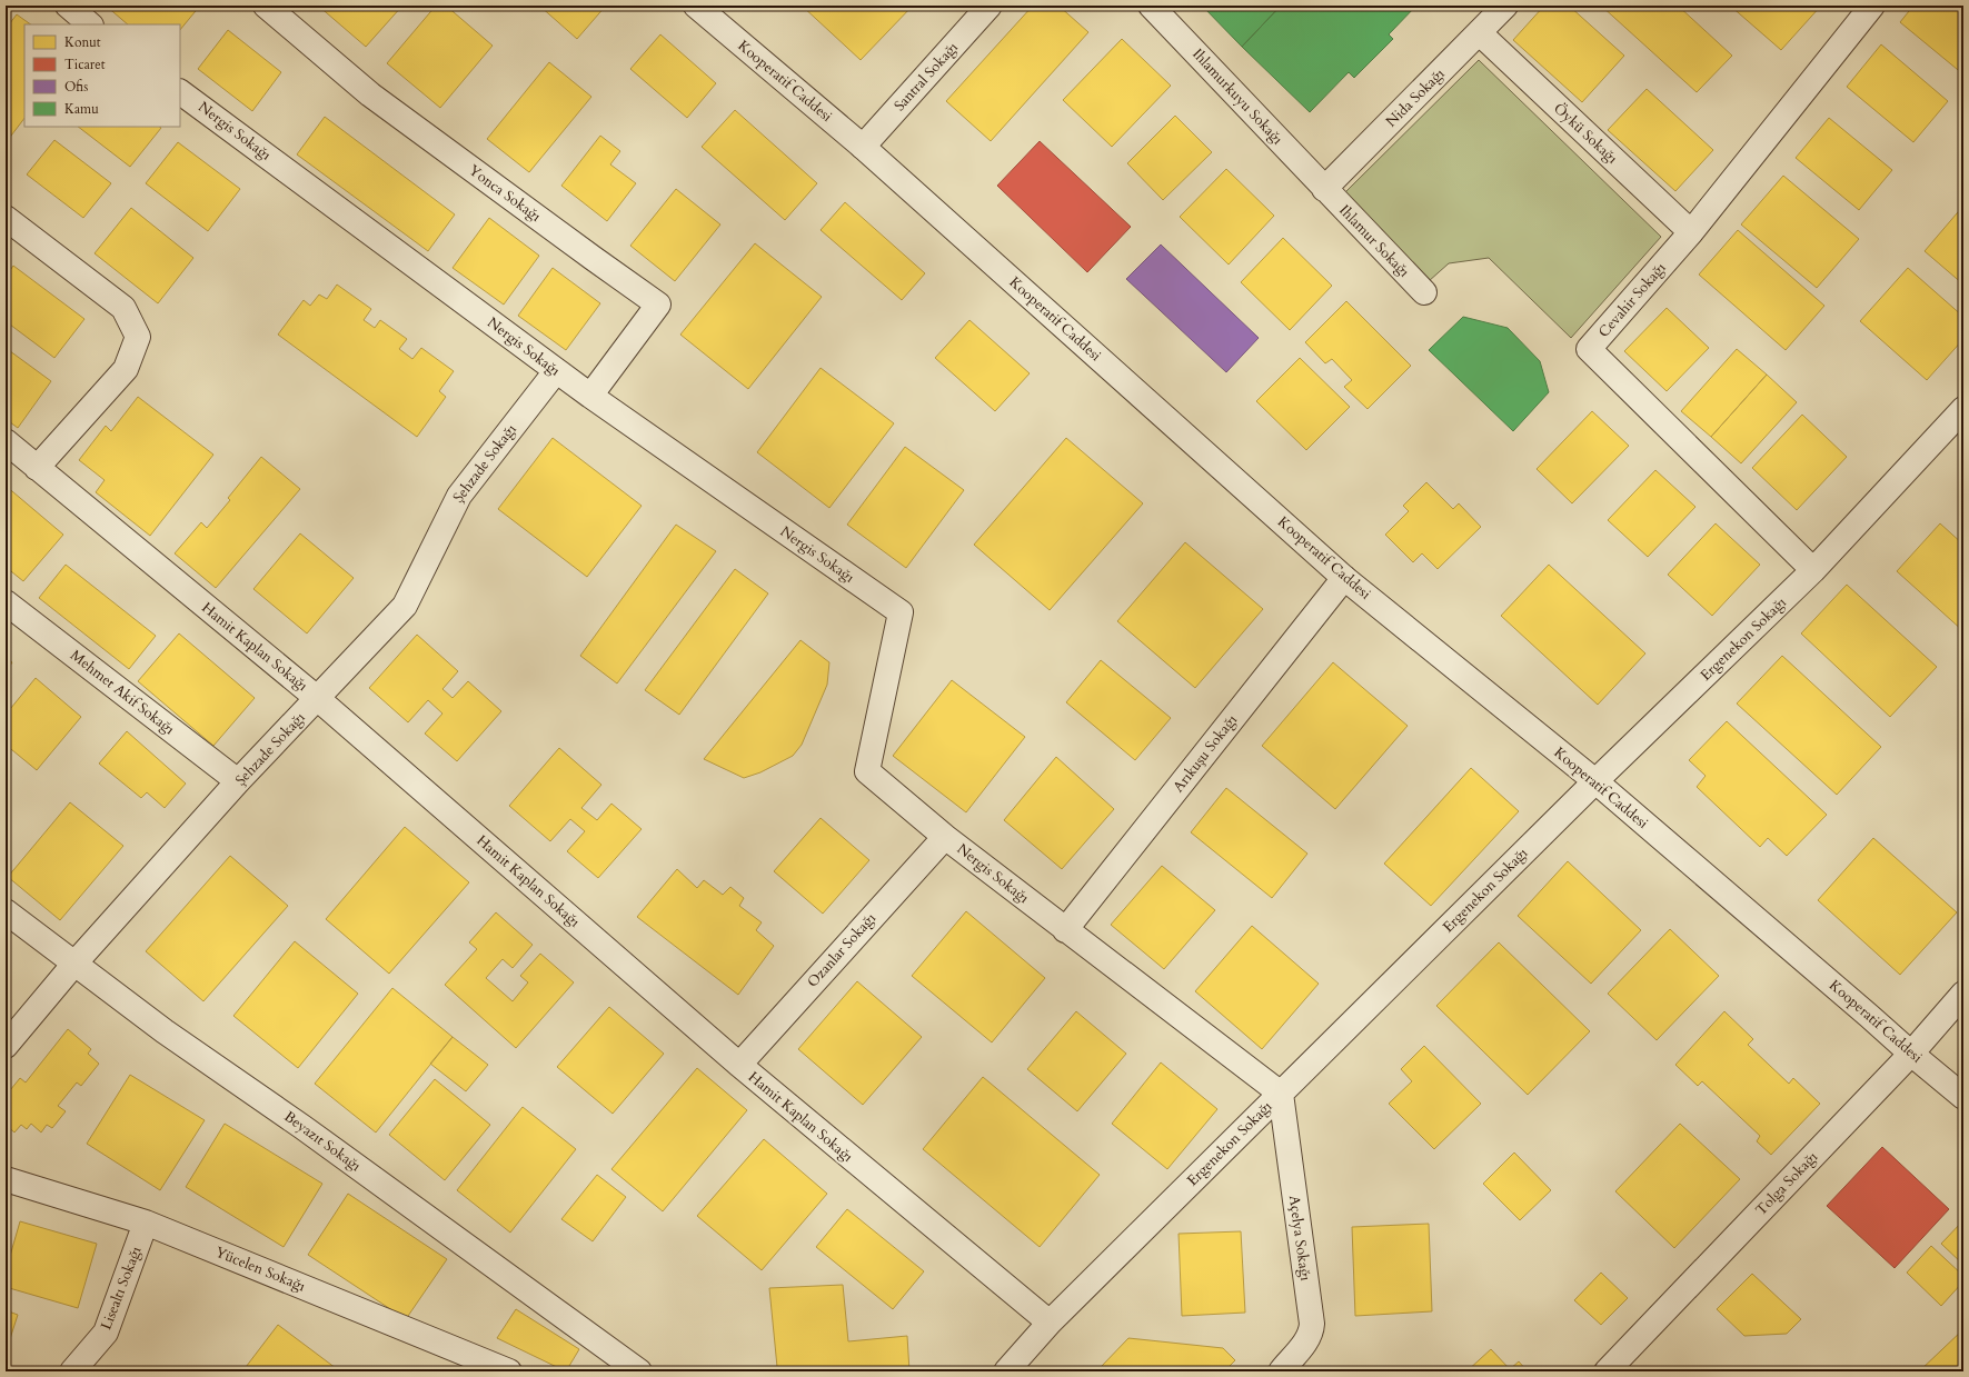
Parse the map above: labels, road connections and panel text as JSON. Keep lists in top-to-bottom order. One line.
{"streets":{"street":["Santral Sokağı","Kooperatif Caddesi","Ihlamurkuyu Sokağı","Nida Sokağı","Nergis Sokağı","Öykü Sokağı","Yonca Sokağı","Ihlamur Sokağı","Cevahir Sokağı","Şehzade Sokağı","Ergenekon Sokağı","Hamit Kaplan Sokağı","Mehmet Akif Sokağı","Arıkuşu Sokağı","Ozanlar Sokağı","Beyazıt Sokağı","Tolga Sokağı","Açelya Sokağı","Yücelen Sokağı","Lisealtı Sokağı"]},"crossings":[["Santral Sokağı","Kooperatif Caddesi"],["Kooperatif Caddesi","Ergenekon Sokağı"],["Kooperatif Caddesi","Arıkuşu Sokağı"],["Kooperatif Caddesi","Tolga Sokağı"],["Ihlamurkuyu Sokağı","Nida Sokağı"],["Ihlamurkuyu Sokağı","Ihlamur Sokağı"],["Nida Sokağı","Öykü Sokağı"],["Nida Sokağı","Ihlamur Sokağı"],["Nergis Sokağı","Yonca Sokağı"],["Nergis Sokağı","Şehzade Sokağı"],["Nergis Sokağı","Ergenekon Sokağı"],["Nergis Sokağı","Arıkuşu Sokağı"],["Nergis Sokağı","Ozanlar Sokağı"],["Nergis Sokağı","Açelya Sokağı"],["Öykü Sokağı","Cevahir Sokağı"],["Cevahir Sokağı","Ergenekon Sokağı"],["Şehzade Sokağı","Hamit Kaplan Sokağı"],["Şehzade Sokağı","Mehmet Akif Sokağı"],["Şehzade Sokağı","Beyazıt Sokağı"],["Ergenekon Sokağı","Hamit Kaplan Sokağı"],["Ergenekon Sokağı","Açelya Sokağı"],["Hamit Kaplan Sokağı","Ozanlar Sokağı"],["Yücelen Sokağı","Lisealtı Sokağı"]],"legend":["Konut","Ticaret","Ofis","Kamu"]}
